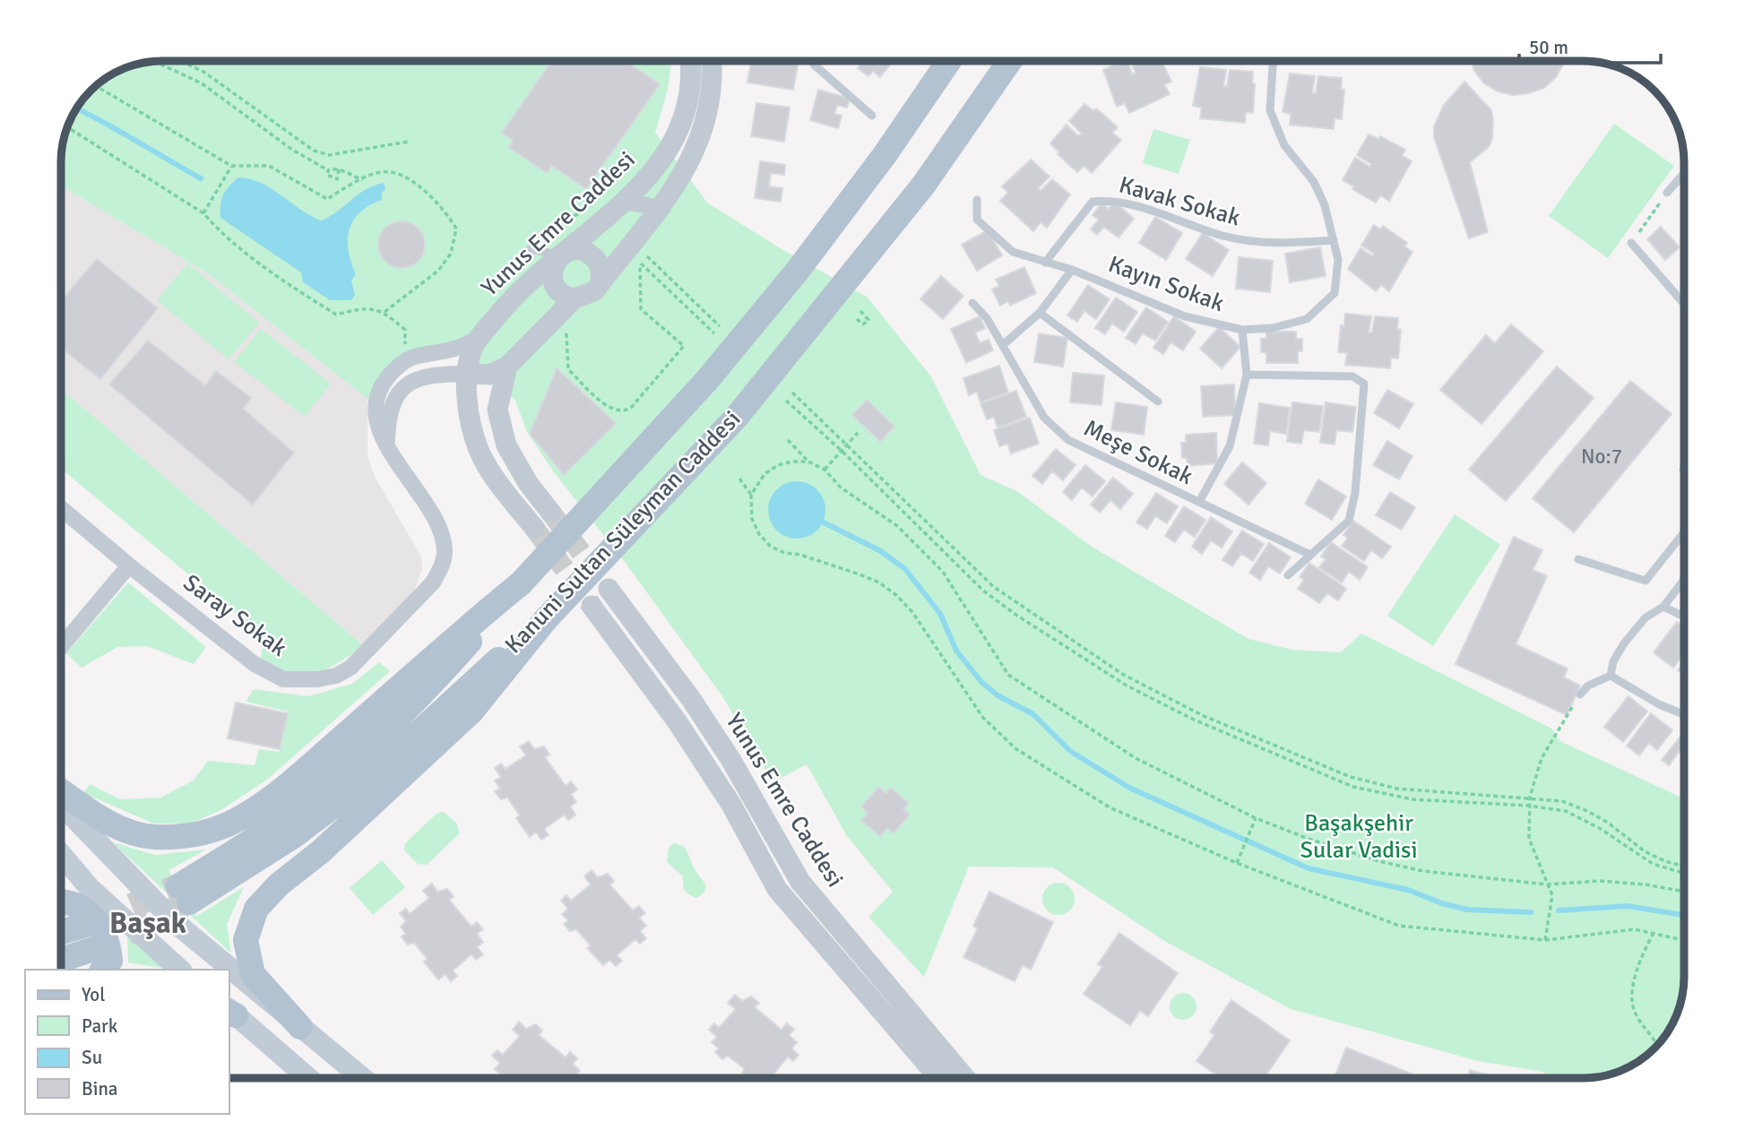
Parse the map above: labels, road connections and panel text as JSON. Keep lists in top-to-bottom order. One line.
{"streets":{"main road":["Kanuni Sultan Süleyman Caddesi"],"street":["Yunus Emre Caddesi","Saray Sokak"],"lane":["Kavak Sokak","Kayın Sokak","Meşe Sokak"]},"crossings":[["Kavak Sokak","Kayın Sokak"],["Yunus Emre Caddesi","Saray Sokak"]],"districts":["Başak"],"parks":["Başakşehir Sular Vadisi"],"house_numbers":["No:7"],"legend":["Yol","Park","Su","Bina"],"scale_bar":"50 m"}
